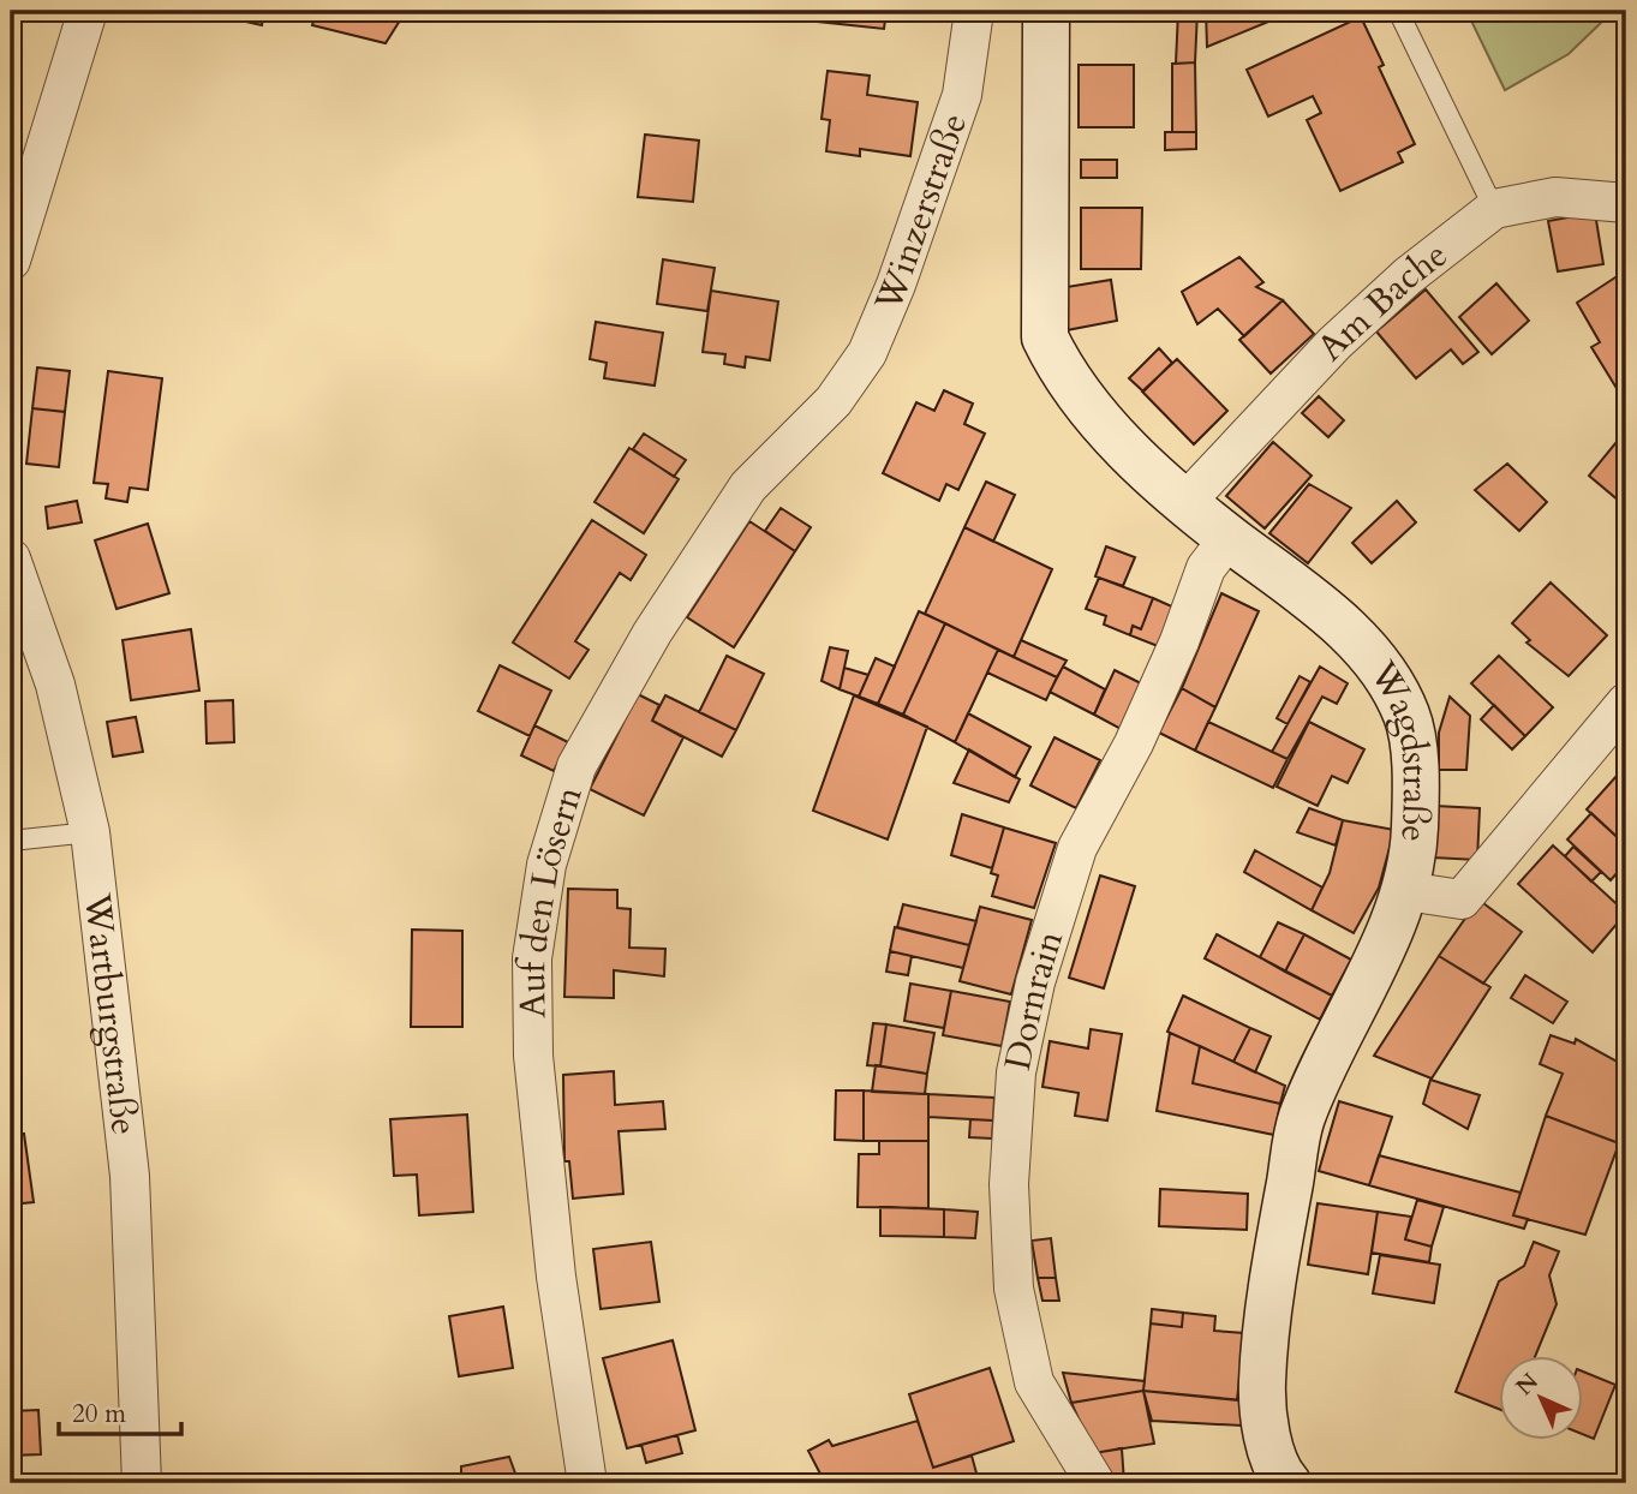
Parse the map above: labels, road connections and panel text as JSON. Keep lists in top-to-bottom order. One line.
{"streets":{"street":["Winzerstraße","Am Bache","Wagdstraße","Auf den Lösern","Dornrain","Wartburgstraße"]},"crossings":[["Winzerstraße","Auf den Lösern"],["Am Bache","Wagdstraße"],["Wagdstraße","Dornrain"]],"scale_bar":"20 m","north":"top left"}
